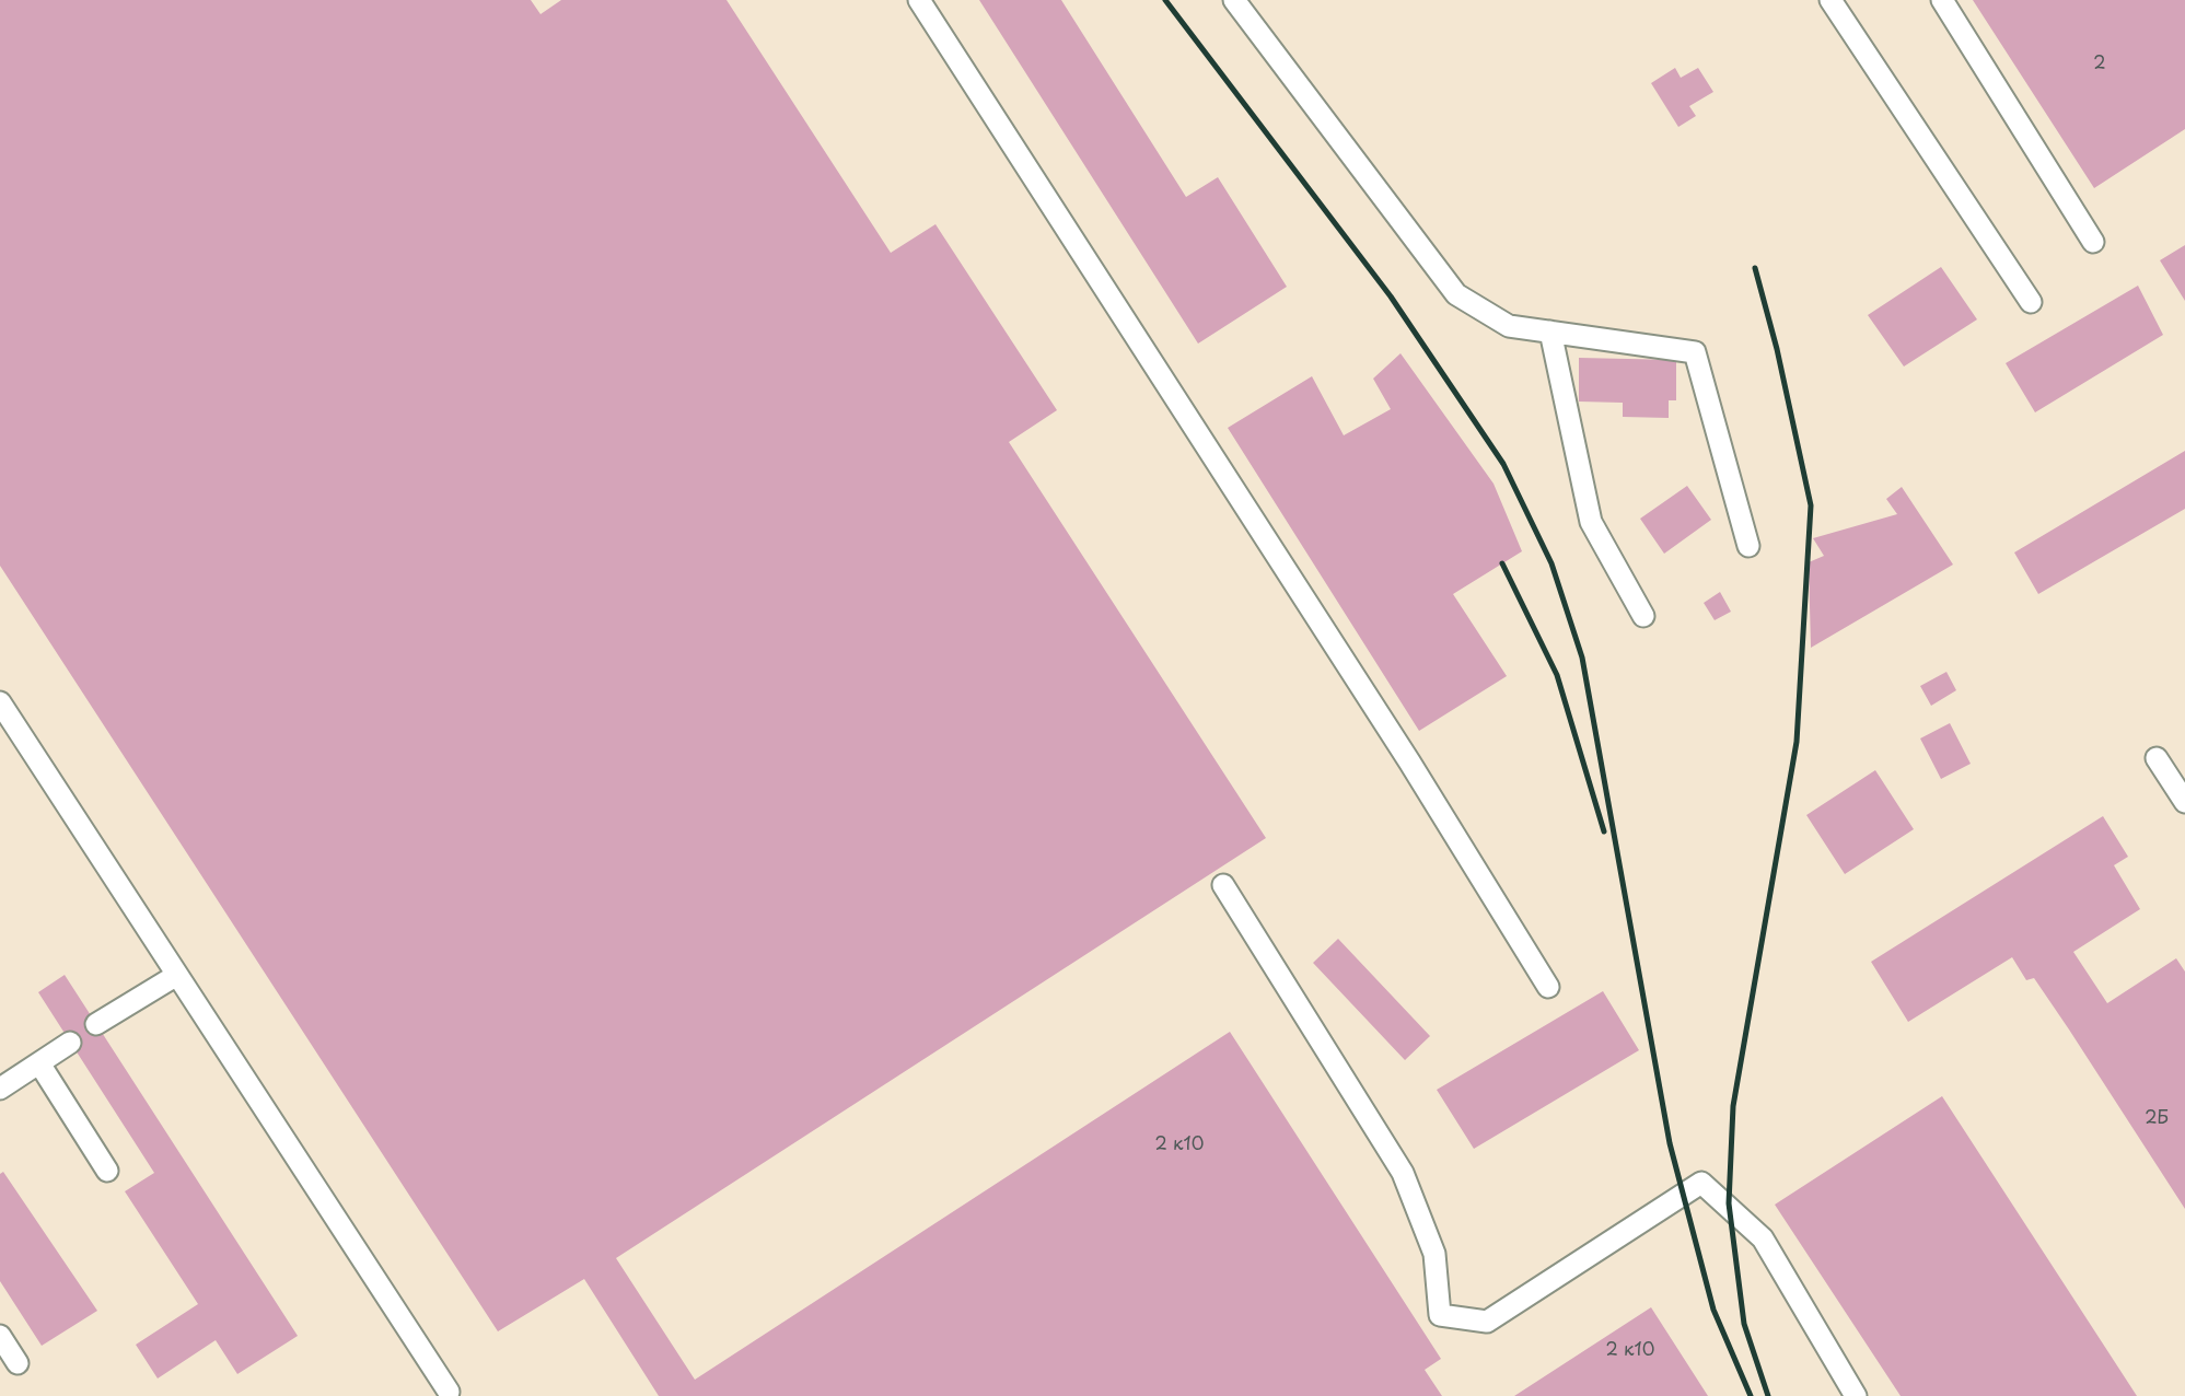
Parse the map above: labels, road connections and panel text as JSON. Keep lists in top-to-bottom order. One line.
{"house_numbers":["2","2Б","2 к10","2 к10"]}
